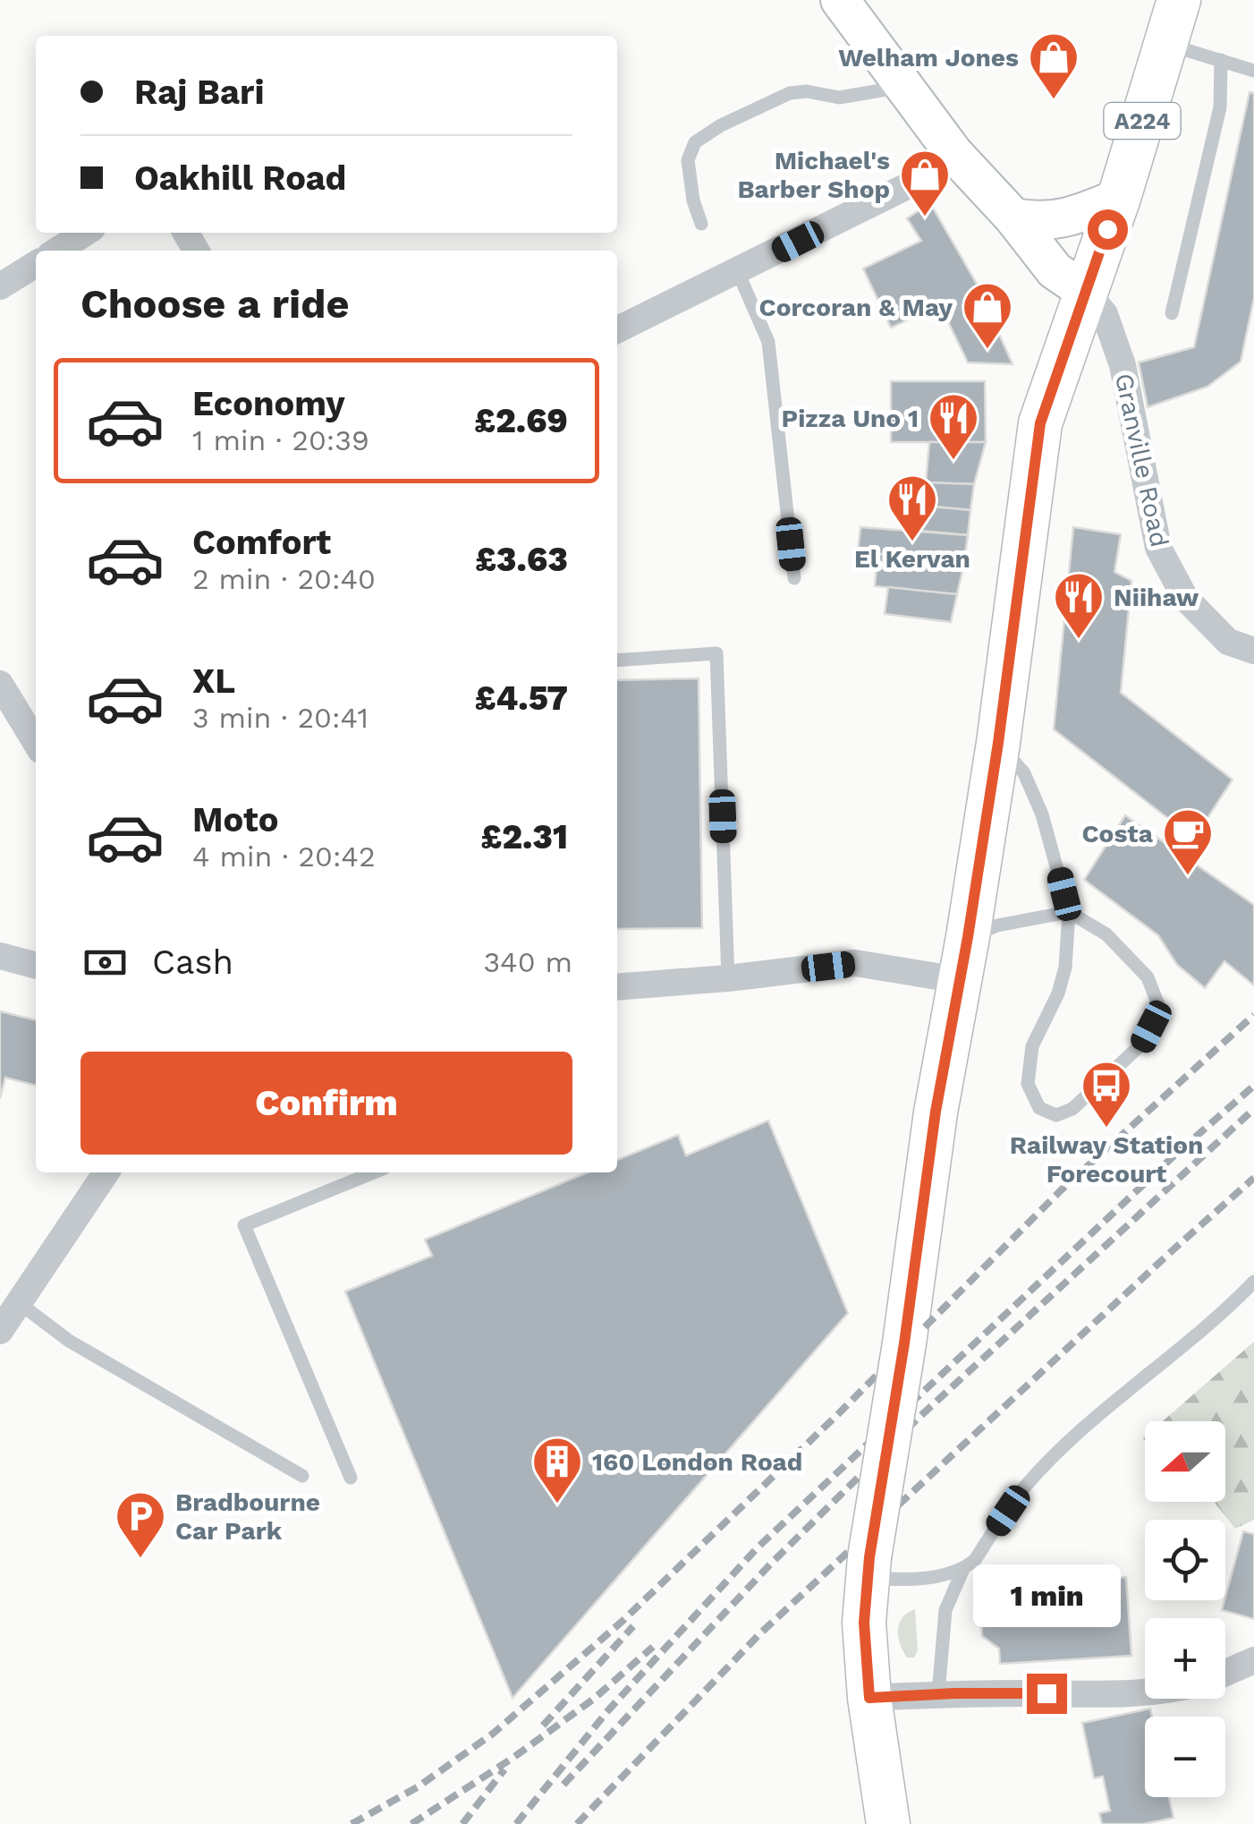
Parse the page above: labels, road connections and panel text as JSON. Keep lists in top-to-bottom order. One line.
{"streets":{"main road":["A224"],"street":["Granville Road"]},"crossings":[["A224","Granville Road"]],"places":{"shop":["Welham Jones","Michael's Barber Shop","Corcoran & May"],"restaurant":["Pizza Uno 1","El Kervan","Niihaw"],"cafe":["Costa"],"bus stop":["Railway Station Forecourt"],"building":["160 London Road"],"parking":["Bradbourne Car Park"]},"north":"left","page":{"banner":["Raj Bari","Oakhill Road"],"heading":"Choose a ride","list":[{"name":"Economy","note":"1 min · 20:39","value":"£2.69"},{"name":"Comfort","note":"2 min · 20:40","value":"£3.63"},{"name":"XL","note":"3 min · 20:41","value":"£4.57"},{"name":"Moto","note":"4 min · 20:42","value":"£2.31"}],"pay":["Cash","340 m"],"buttons":"Confirm","map_buttons":["+","−"],"bubble":"1 min"}}
